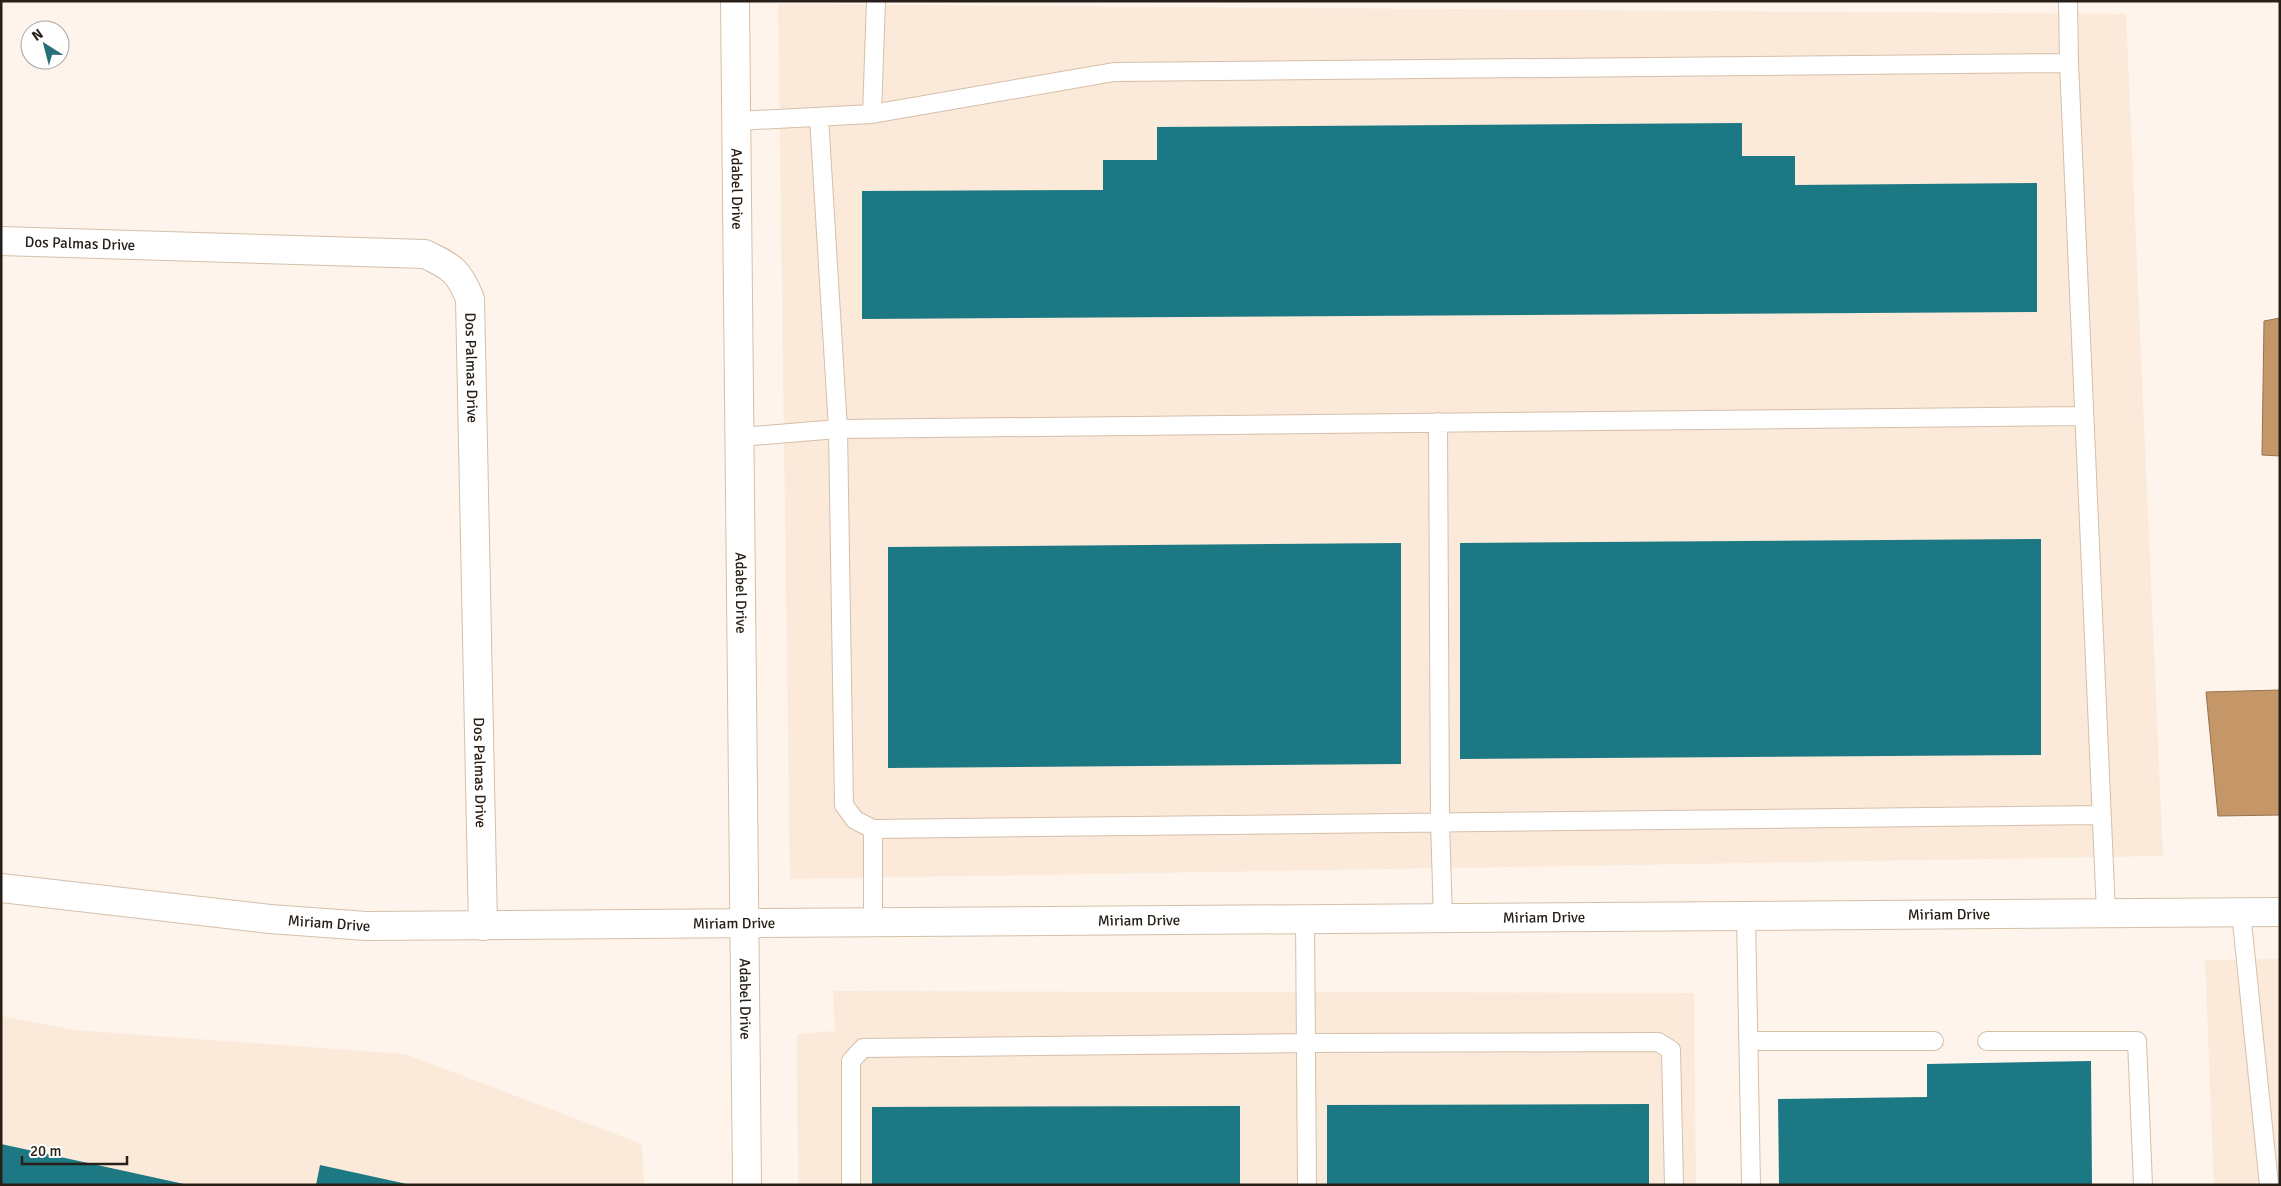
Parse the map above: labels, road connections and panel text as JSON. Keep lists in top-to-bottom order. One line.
{"streets":{"street":["Adabel Drive","Dos Palmas Drive","Miriam Drive"]},"crossings":[["Adabel Drive","Miriam Drive"],["Dos Palmas Drive","Miriam Drive"]],"scale_bar":"20 m","north":"top left"}
